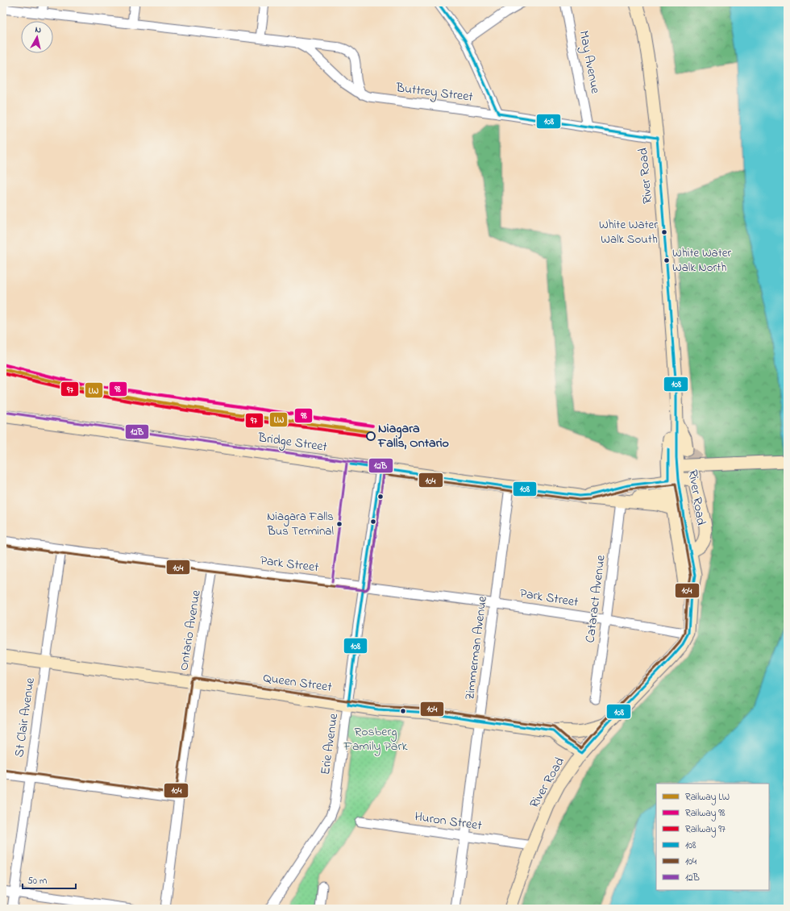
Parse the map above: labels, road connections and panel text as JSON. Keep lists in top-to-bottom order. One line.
{"streets":{"main road":["River Road","Bridge Street","Queen Street"],"street":["May Avenue","Buttrey Street","Park Street","Cataract Avenue","Ontario Avenue","Zimmerman Avenue","St Clair Avenue","Erie Avenue","Huron Street"]},"crossings":[["May Avenue","Buttrey Street"],["Buttrey Street","River Road"],["River Road","Bridge Street"],["River Road","Park Street"],["River Road","Queen Street"],["River Road","Huron Street"],["Bridge Street","Cataract Avenue"],["Bridge Street","Zimmerman Avenue"],["Bridge Street","Erie Avenue"],["Park Street","Cataract Avenue"],["Park Street","Ontario Avenue"],["Park Street","Zimmerman Avenue"],["Park Street","St Clair Avenue"],["Park Street","Erie Avenue"],["Ontario Avenue","Queen Street"],["Zimmerman Avenue","Queen Street"],["Zimmerman Avenue","Huron Street"],["Queen Street","St Clair Avenue"],["Queen Street","Erie Avenue"]],"parks":["Rosberg Family Park"],"places":["White Water Walk South","White Water Walk North","Niagara Falls, Ontario","Niagara Falls Bus Terminal"],"lines":["transit line 108","rail line 98","rail line LW","rail line 97","transit line 12B","transit line 104"],"legend":["Railway LW","Railway 98","Railway 97","108","104","12B"],"scale_bar":"50 m","north":"top"}
